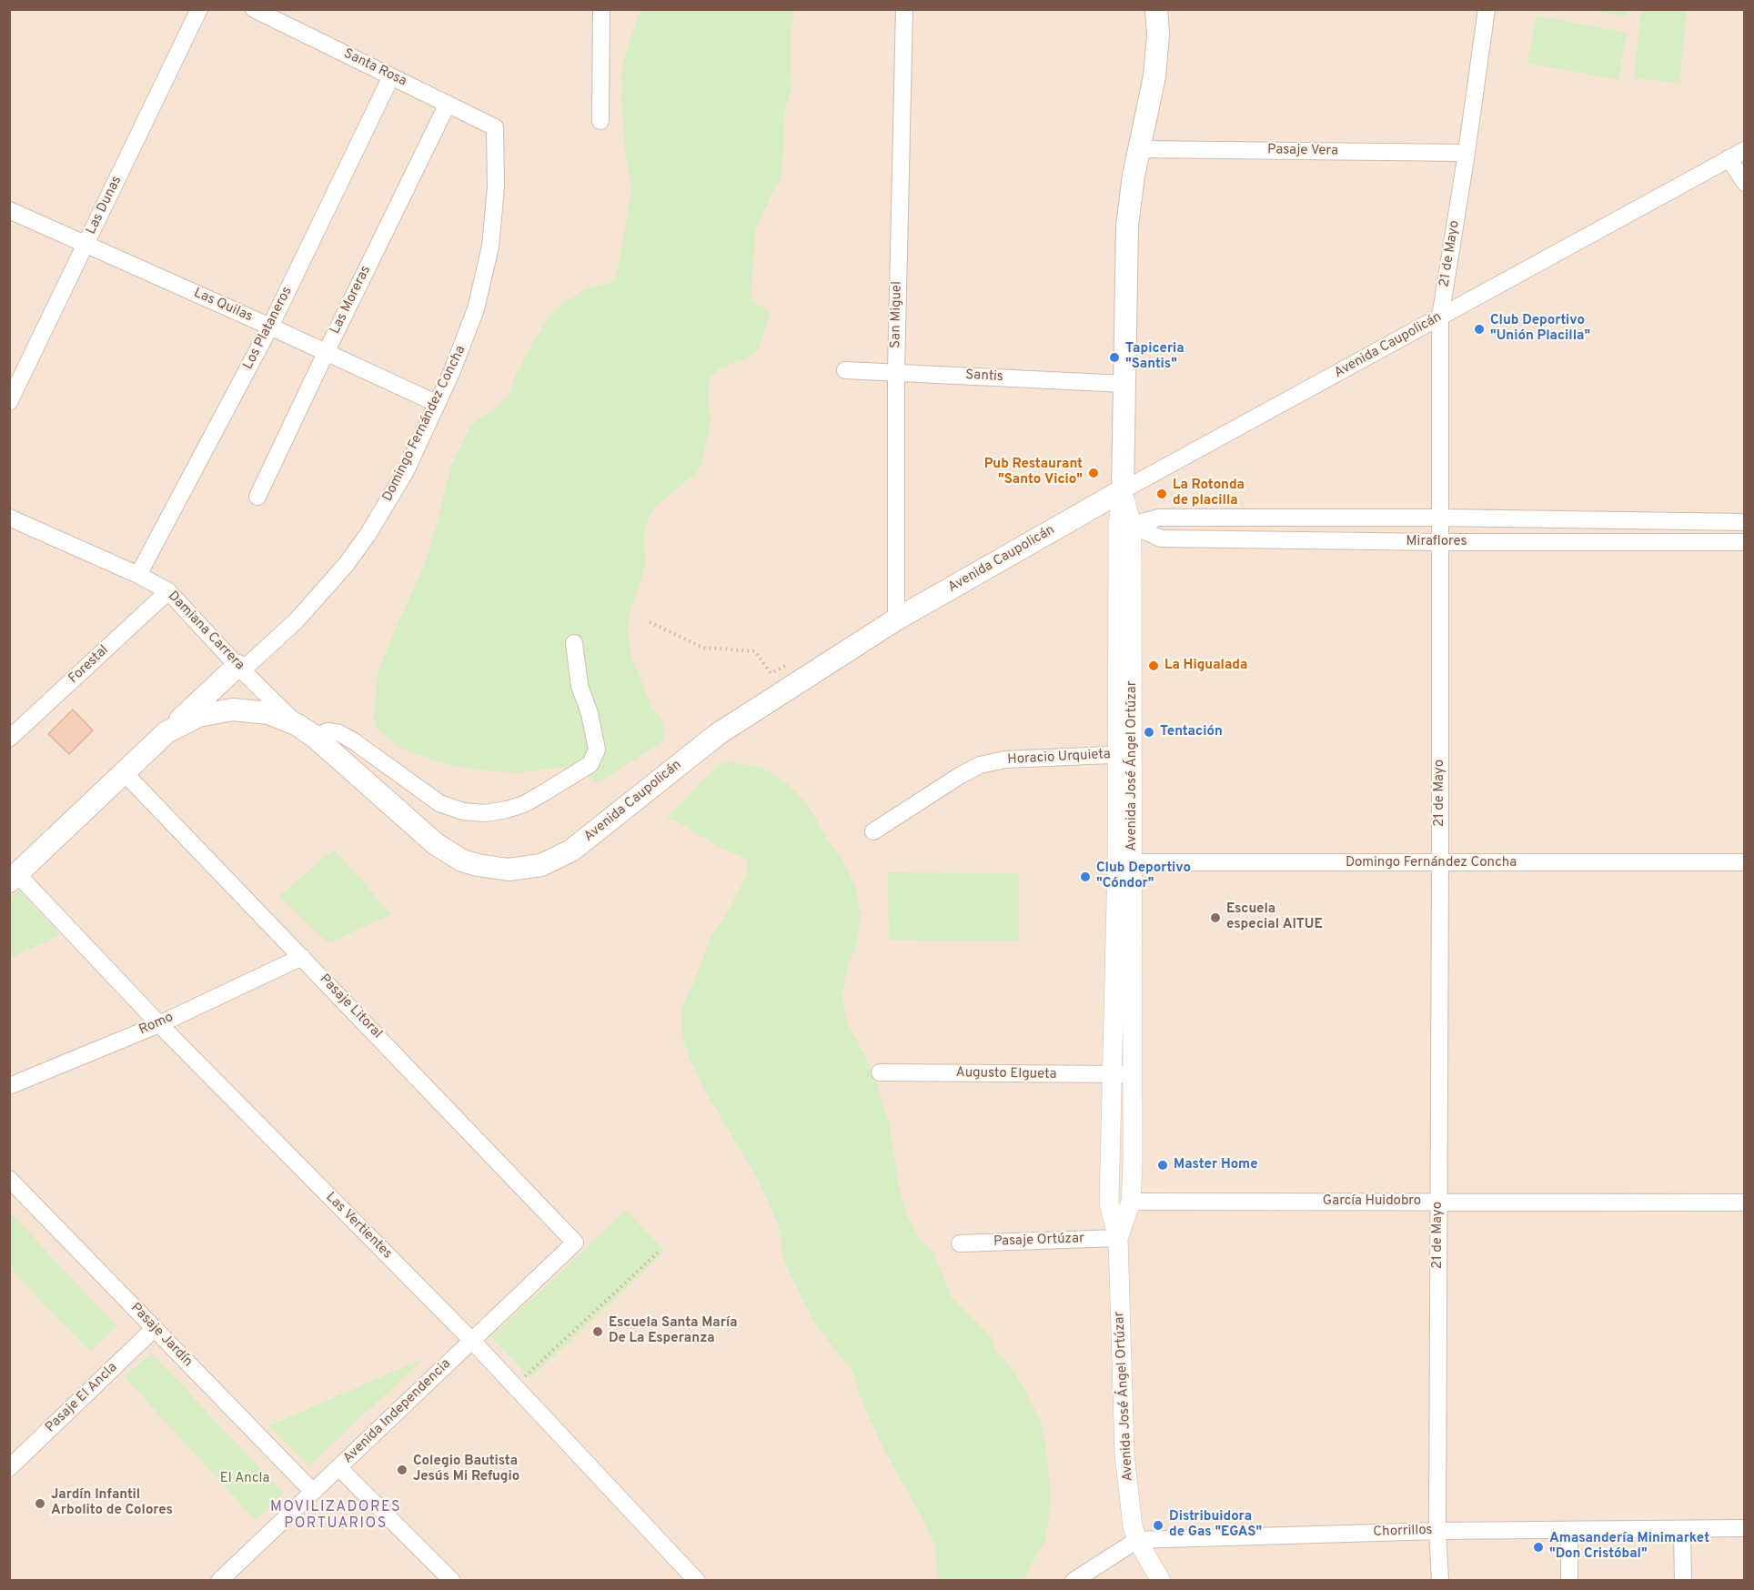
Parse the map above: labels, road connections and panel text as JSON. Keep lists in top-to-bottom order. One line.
{"streets":{"main road":["Avenida Caupolicán","Avenida José Ángel Ortúzar"],"street":["Santa Rosa","Pasaje Vera","Las Dunas","21 de Mayo","Las Moreras","Las Quilas","San Miguel","Los Plataneros","Santis","Domingo Fernández Concha","Miraflores","Damiana Carrera","Forestal","Horacio Urquieta","Pasaje Litoral","Romo","Augusto Elgueta","García Huidobro","Las Vertientes","Pasaje Ortúzar","Pasaje Jardín","Pasaje El Ancla","Avenida Independencia","Chorrillos"]},"crossings":[["Santa Rosa","Las Moreras"],["Santa Rosa","Los Plataneros"],["Santa Rosa","Domingo Fernández Concha"],["Pasaje Vera","21 de Mayo"],["Pasaje Vera","Avenida José Ángel Ortúzar"],["Las Dunas","Las Quilas"],["21 de Mayo","Avenida Caupolicán"],["21 de Mayo","Domingo Fernández Concha"],["21 de Mayo","Miraflores"],["21 de Mayo","García Huidobro"],["21 de Mayo","Chorrillos"],["Las Moreras","Las Quilas"],["Las Quilas","Los Plataneros"],["Las Quilas","Domingo Fernández Concha"],["San Miguel","Avenida Caupolicán"],["San Miguel","Santis"],["Los Plataneros","Damiana Carrera"],["Avenida Caupolicán","Damiana Carrera"],["Avenida Caupolicán","Avenida José Ángel Ortúzar"],["Santis","Avenida José Ángel Ortúzar"],["Domingo Fernández Concha","Damiana Carrera"],["Domingo Fernández Concha","Avenida José Ángel Ortúzar"],["Miraflores","Avenida José Ángel Ortúzar"],["Damiana Carrera","Forestal"],["Horacio Urquieta","Avenida José Ángel Ortúzar"],["Avenida José Ángel Ortúzar","Augusto Elgueta"],["Avenida José Ángel Ortúzar","García Huidobro"],["Avenida José Ángel Ortúzar","Pasaje Ortúzar"],["Avenida José Ángel Ortúzar","Chorrillos"],["Pasaje Litoral","Romo"],["Pasaje Litoral","Avenida Independencia"],["Romo","Las Vertientes"],["Las Vertientes","Avenida Independencia"],["Pasaje Jardín","Pasaje El Ancla"],["Pasaje Jardín","Avenida Independencia"]],"districts":["MOVILIZADORES PORTUARIOS"],"parks":["El Ancla"],"places":["Club Deportivo \"Unión Placilla\"","Tapiceria \"Santis\"","Pub Restaurant \"Santo Vicio\"","La Rotonda de placilla","La Higualada","Tentación","Club Deportivo \"Cóndor\"","Escuela especial AITUE","Master Home","Escuela Santa María De La Esperanza","Colegio Bautista Jesús Mi Refugio","Jardín Infantil Arbolito de Colores","Distribuidora de Gas \"EGAS\"","Amasandería Minimarket \"Don Cristóbal\""]}
